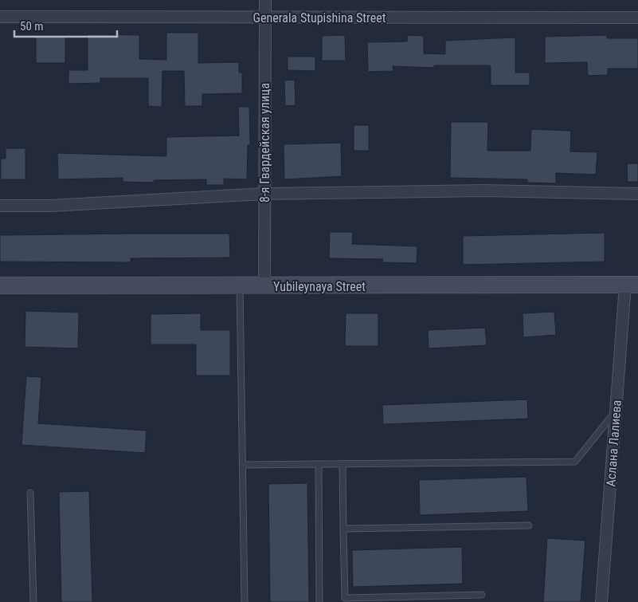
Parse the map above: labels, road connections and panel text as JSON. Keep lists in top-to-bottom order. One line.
{"streets":{"main road":["Yubileynaya Street"],"street":["Generala Stupishina Street","8-я Гвардейская улица","Аслана Лалиева"]},"crossings":[["Generala Stupishina Street","8-я Гвардейская улица"],["8-я Гвардейская улица","Yubileynaya Street"],["Yubileynaya Street","Аслана Лалиева"]],"scale_bar":"50 m"}
